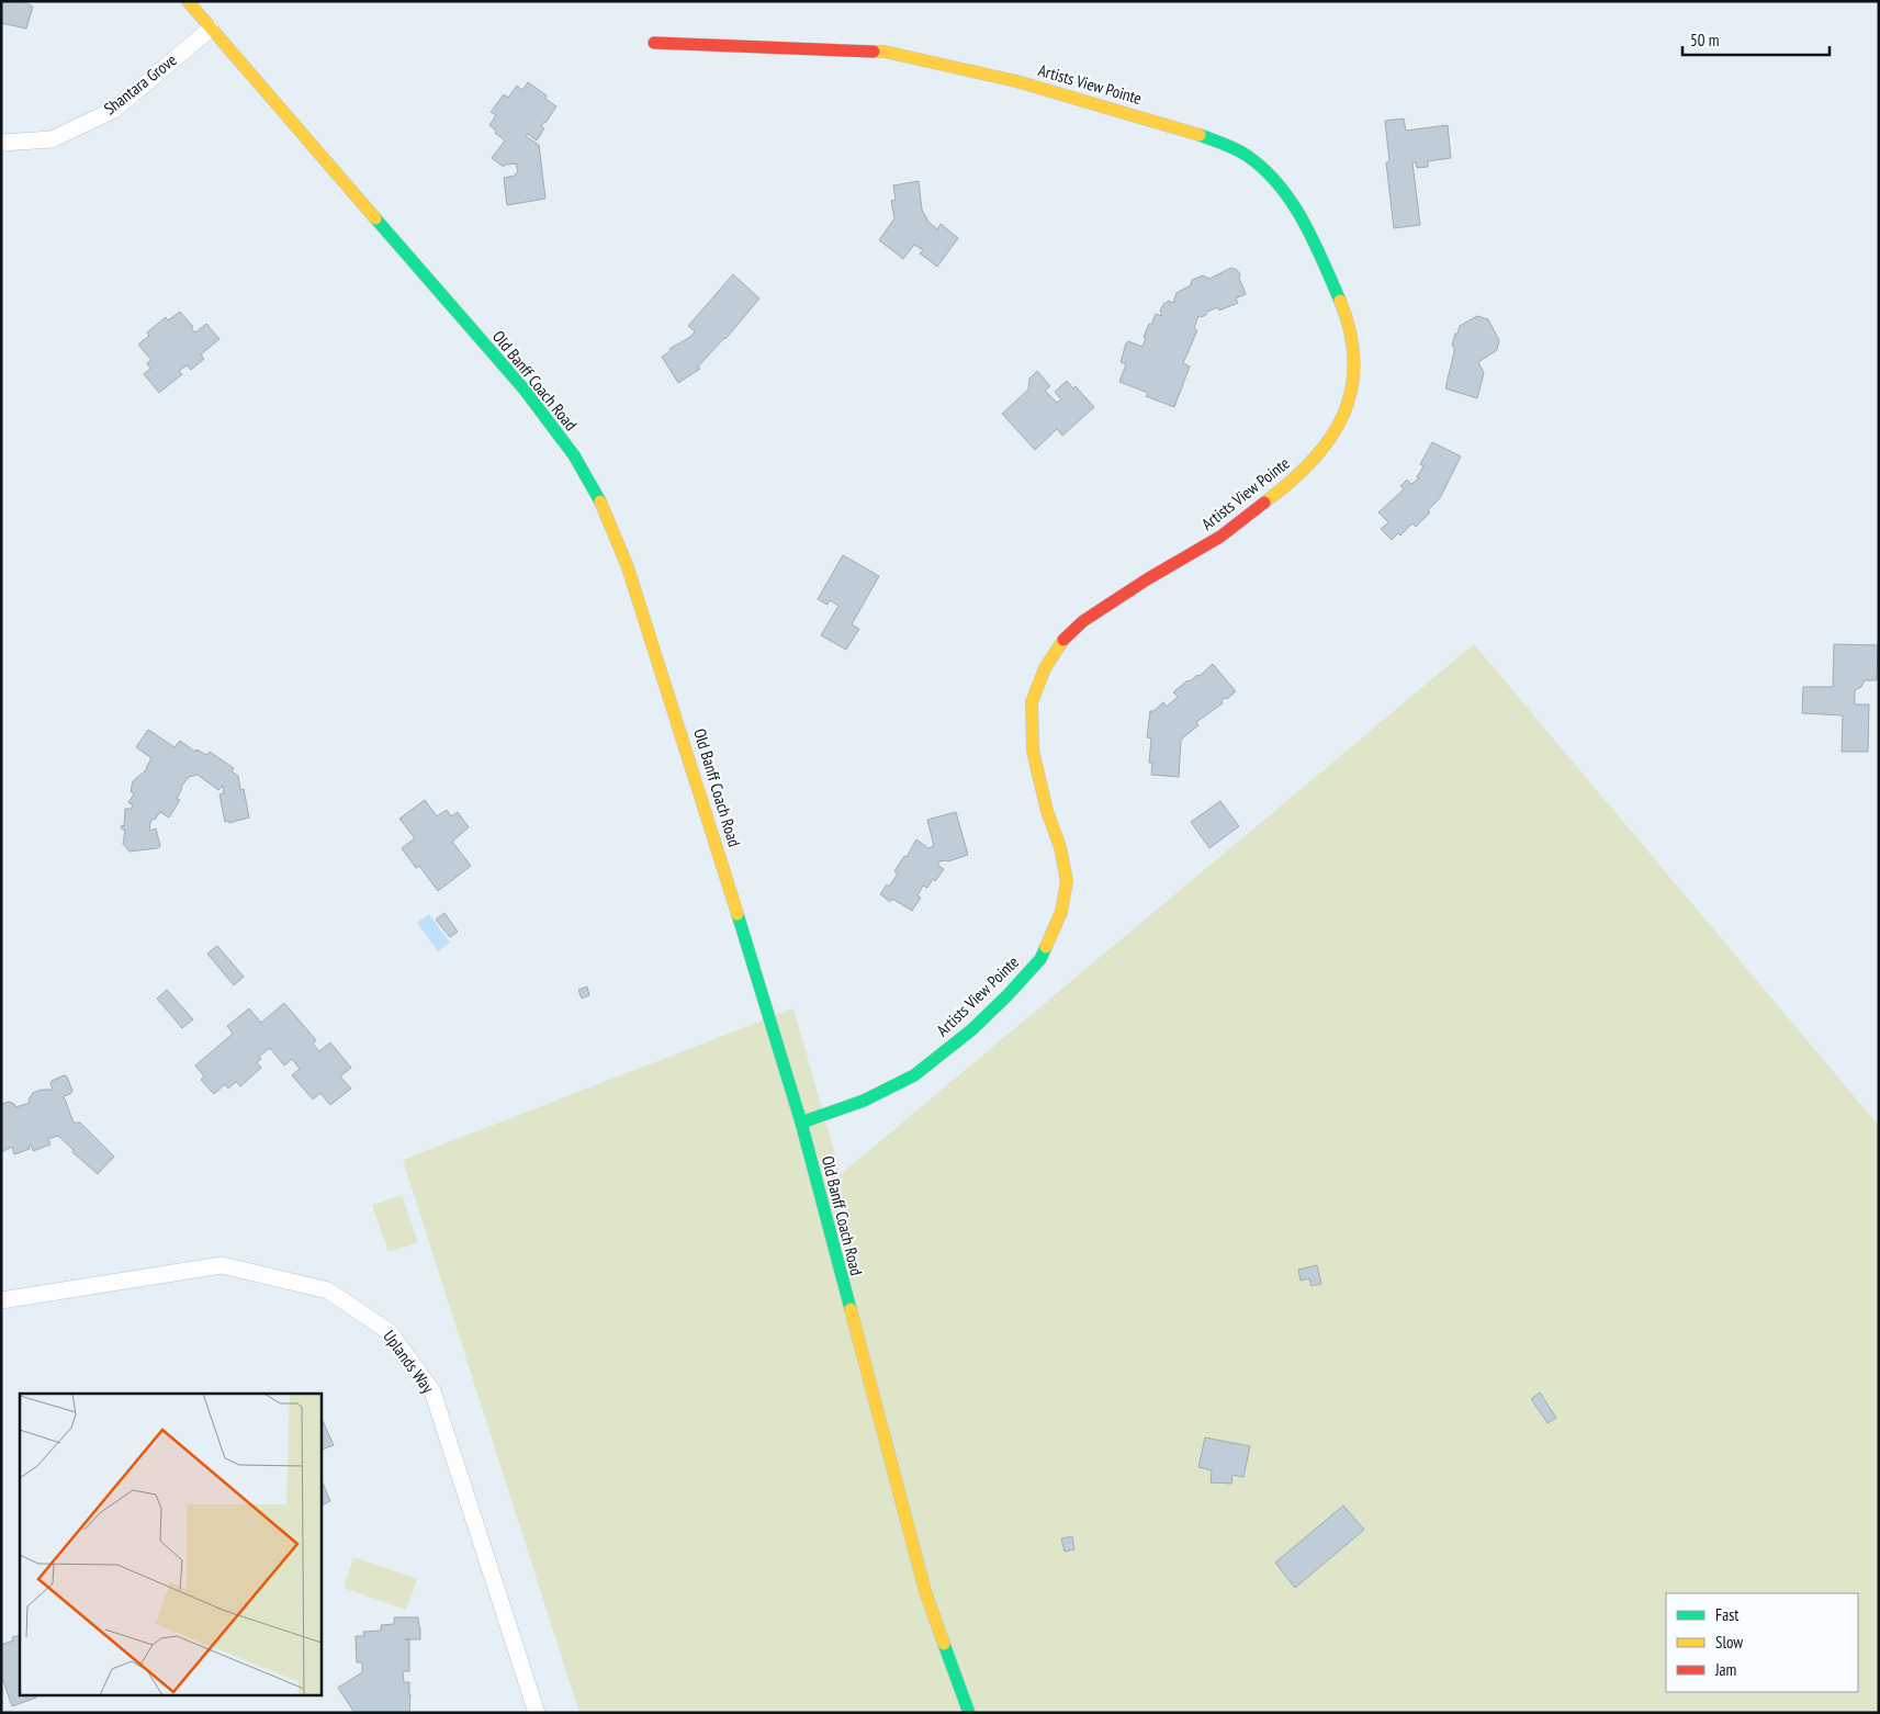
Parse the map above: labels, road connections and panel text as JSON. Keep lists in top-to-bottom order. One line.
{"streets":{"main road":["Artists View Pointe","Old Banff Coach Road"],"street":["Shantara Grove","Uplands Way"]},"crossings":[["Shantara Grove","Old Banff Coach Road"],["Artists View Pointe","Old Banff Coach Road"]],"legend":["Fast","Slow","Jam"],"scale_bar":"50 m"}
